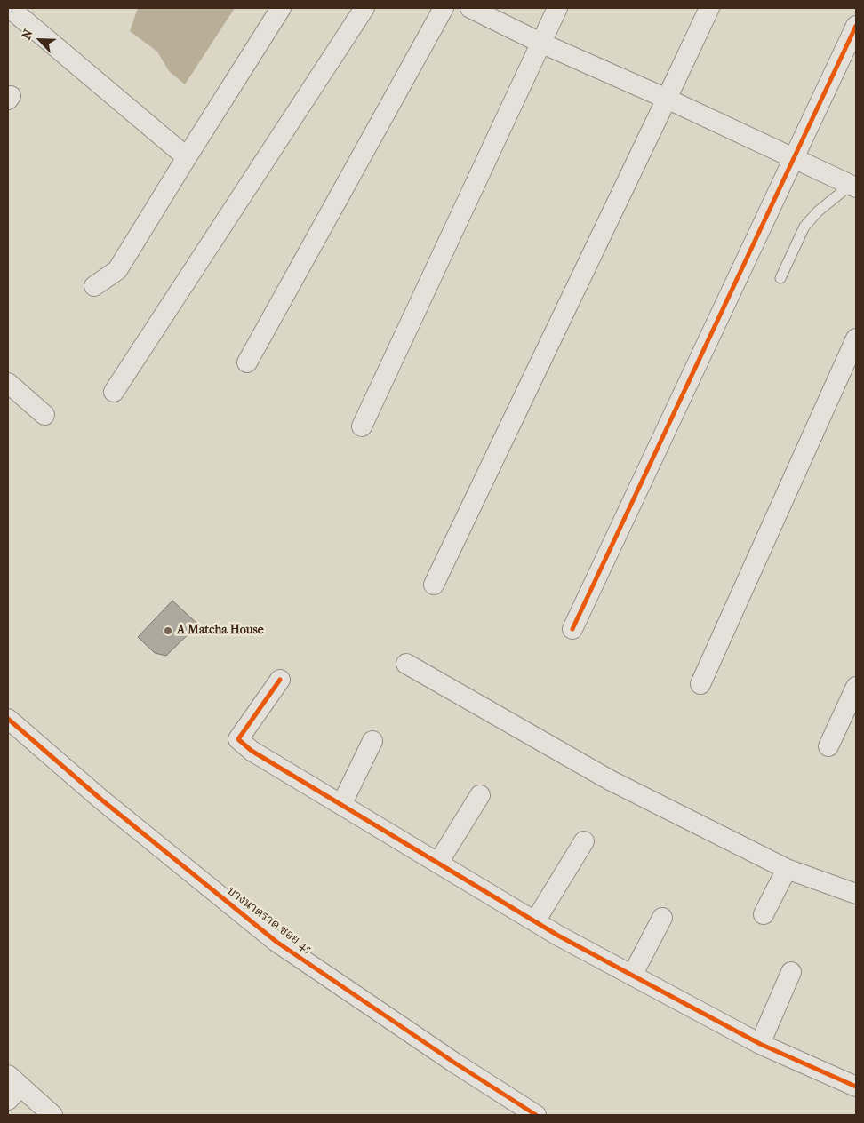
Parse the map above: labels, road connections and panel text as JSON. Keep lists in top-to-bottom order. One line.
{"streets":{"street":["บางนาตราด ซอย 45"]},"places":["A Matcha House"],"north":"top left"}
